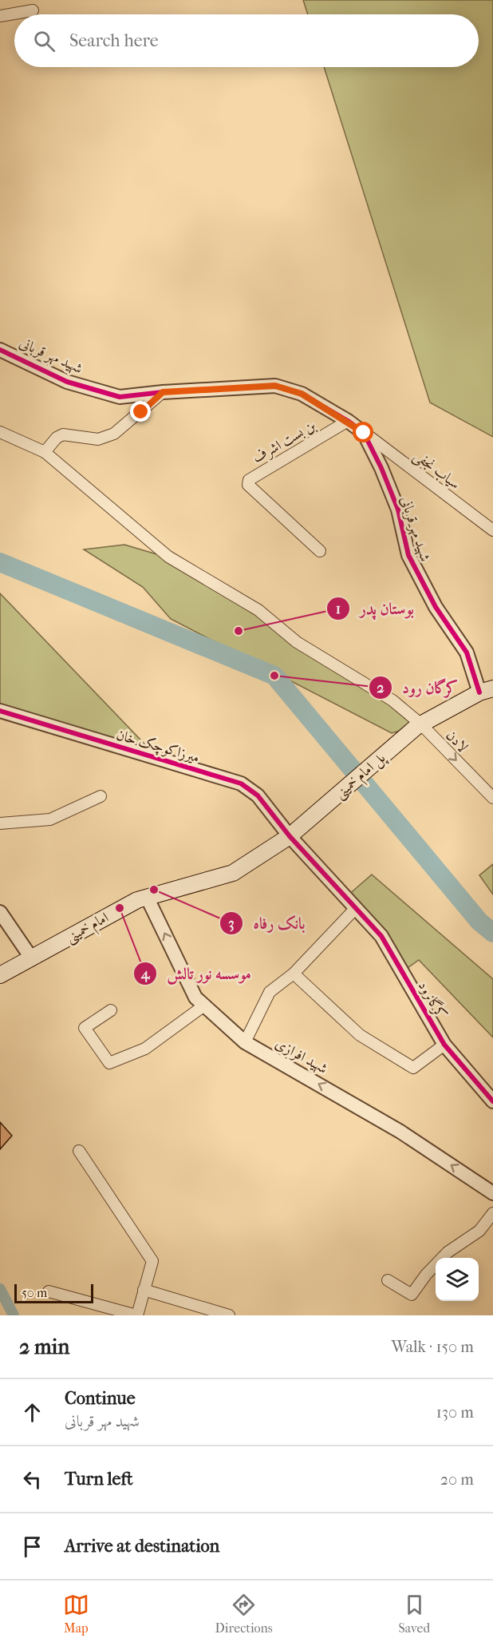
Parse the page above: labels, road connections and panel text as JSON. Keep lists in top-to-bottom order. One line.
{"streets":{"main road":["پل امام خمینی","امام خمینی"],"street":["شهید مهر قربانی","بن بست اشرف","سیاب نجفی","لادن","میرزاکوچک خان","کرگانرود","شهید افرازی"]},"crossings":[["شهید مهر قربانی","بن بست اشرف"],["شهید مهر قربانی","سیاب نجفی"],["لادن","پل امام خمینی"],["میرزاکوچک خان","امام خمینی"],["میرزاکوچک خان","کرگانرود"],["پل امام خمینی","امام خمینی"],["امام خمینی","شهید افرازی"]],"one_way":["شهید افرازی"],"places":["بوستان پدر","کرگان رود","بانک رفاه","موسسه نور تالش"],"scale_bar":"50 m","page":{"search":"Search here","scale":"50 m","heading":["2 min","Walk · 150 m"],"list":[["Continue","شهید مهر قربانی","130 m"],["Turn left","20 m"],"Arrive at destination"],"nav":["Map","Directions","Saved"]}}
